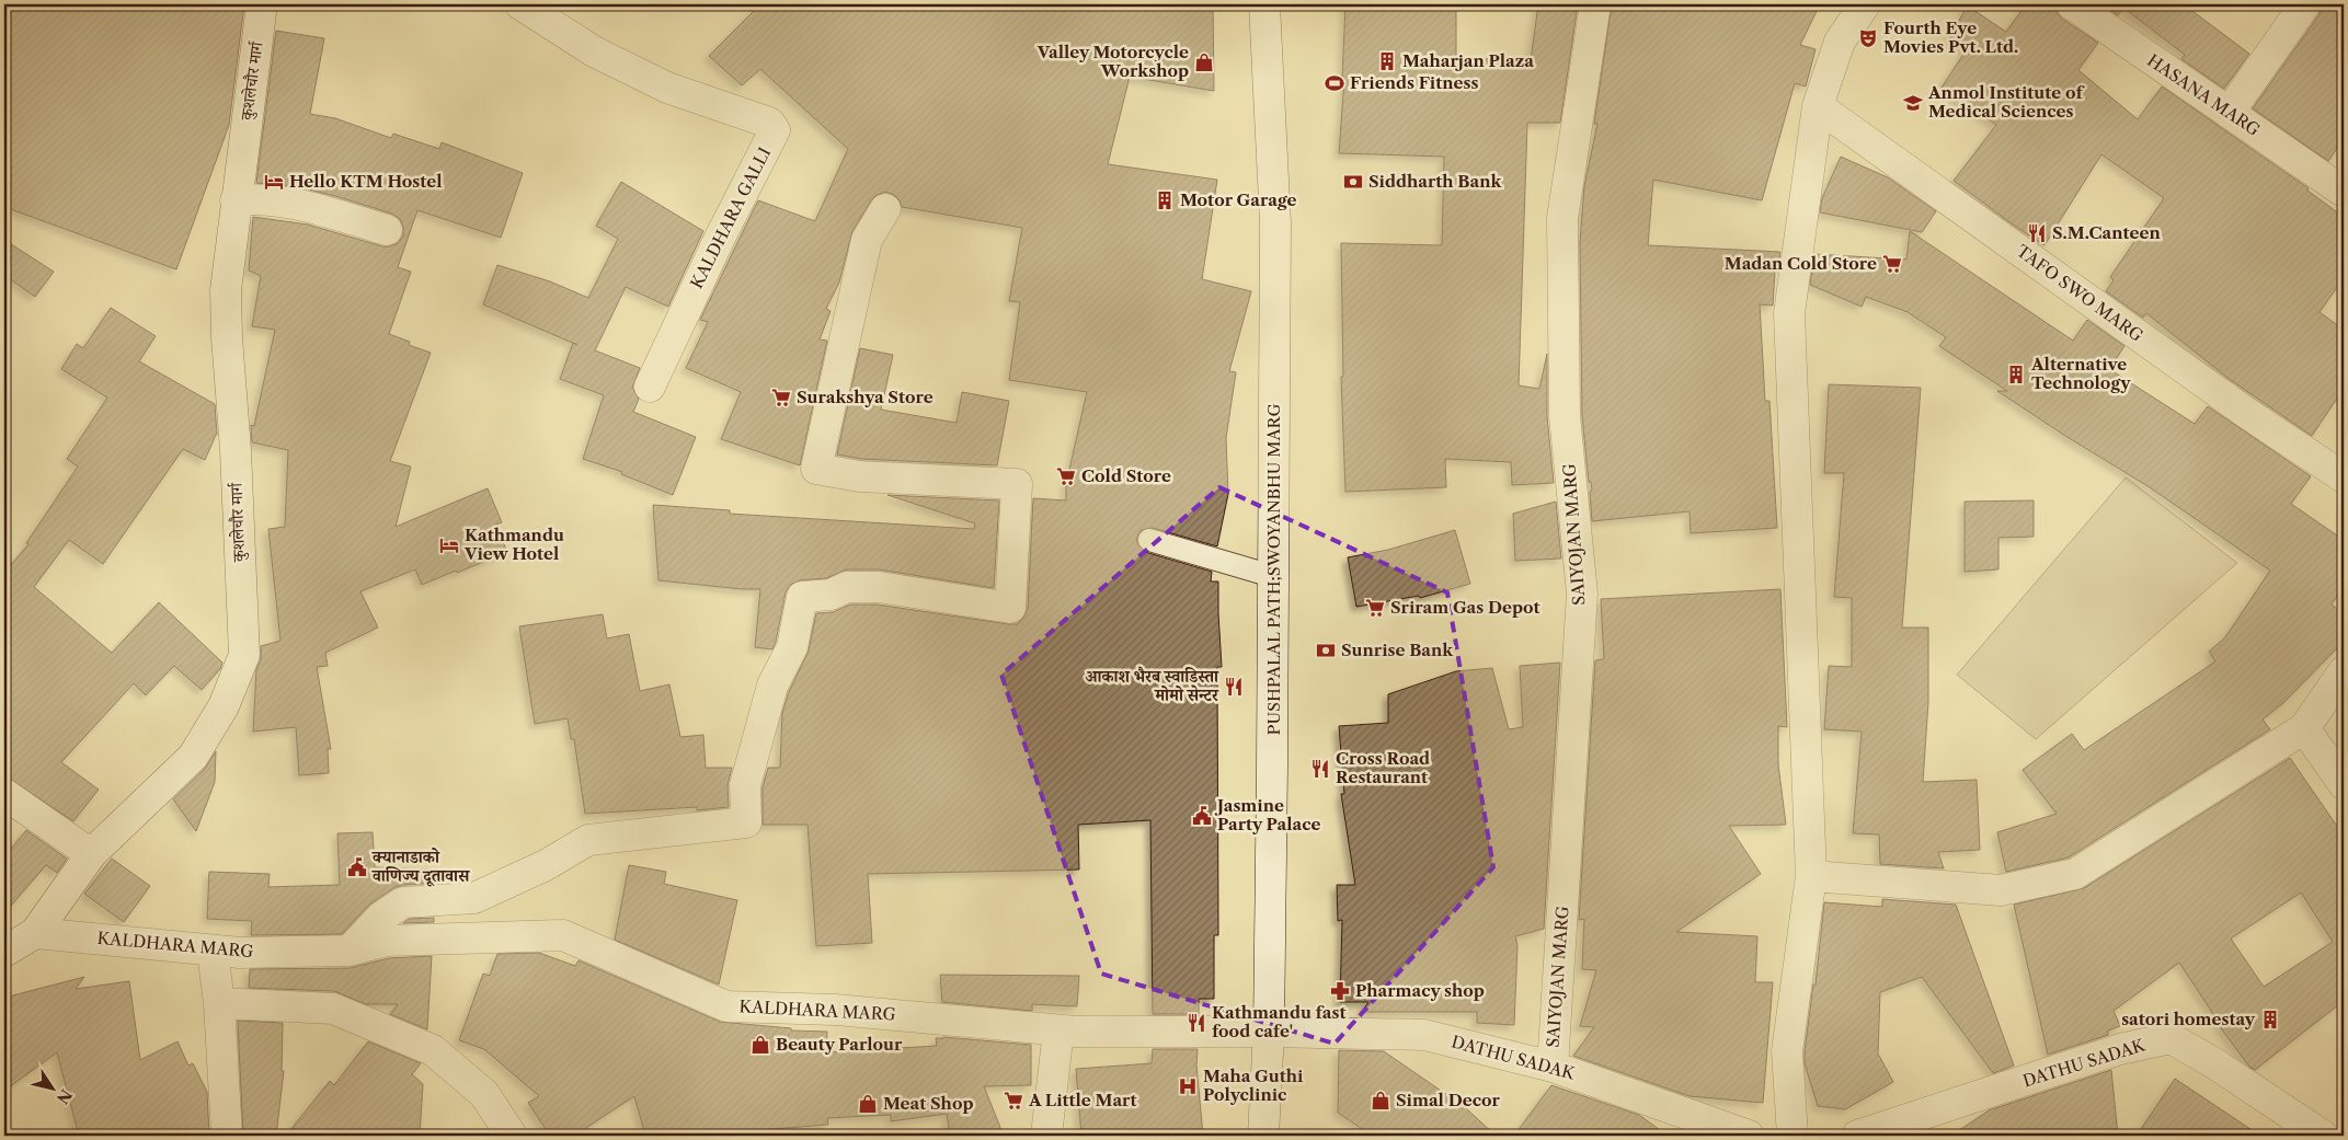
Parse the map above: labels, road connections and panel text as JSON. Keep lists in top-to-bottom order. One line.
{"streets":{"street":["कुशलेचौर मार्ग","HASANA MARG","KALDHARA GALLI","TAFO SWO MARG","SAIYOJAN MARG","PUSHPALAL PATH;SWOYANBHU MARG","KALDHARA MARG","DATHU SADAK"]},"crossings":[["कुशलेचौर मार्ग","KALDHARA MARG"],["SAIYOJAN MARG","DATHU SADAK"],["PUSHPALAL PATH;SWOYANBHU MARG","KALDHARA MARG"],["PUSHPALAL PATH;SWOYANBHU MARG","DATHU SADAK"],["KALDHARA MARG","DATHU SADAK"]],"places":{"theatre":["Fourth Eye Movies Pvt. Ltd."],"building":["Maharjan Plaza","Motor Garage","Alternative Technology","satori homestay"],"shop":["Valley Motorcycle Workshop","Beauty Parlour","Simal Decor","Meat Shop"],"sports":["Friends Fitness"],"school or university":["Anmol Institute of Medical Sciences"],"hotel":["Hello KTM Hostel","Kathmandu View Hotel"],"bank":["Siddharth Bank","Sunrise Bank"],"restaurant":["S.M.Canteen","आकाश भैरब स्वाडिस्ता मोमो सेन्टर","Cross Road Restaurant","Kathmandu fast food cafe'"],"supermarket":["Madan Cold Store","Surakshya Store","Cold Store","Sriram Gas Depot","A Little Mart"],"public building":["Jasmine Party Palace","क्यानाडाको वाणिज्य दूतावास"],"pharmacy":["Pharmacy shop"],"hospital":["Maha Guthi Polyclinic"]},"north":"bottom right"}
